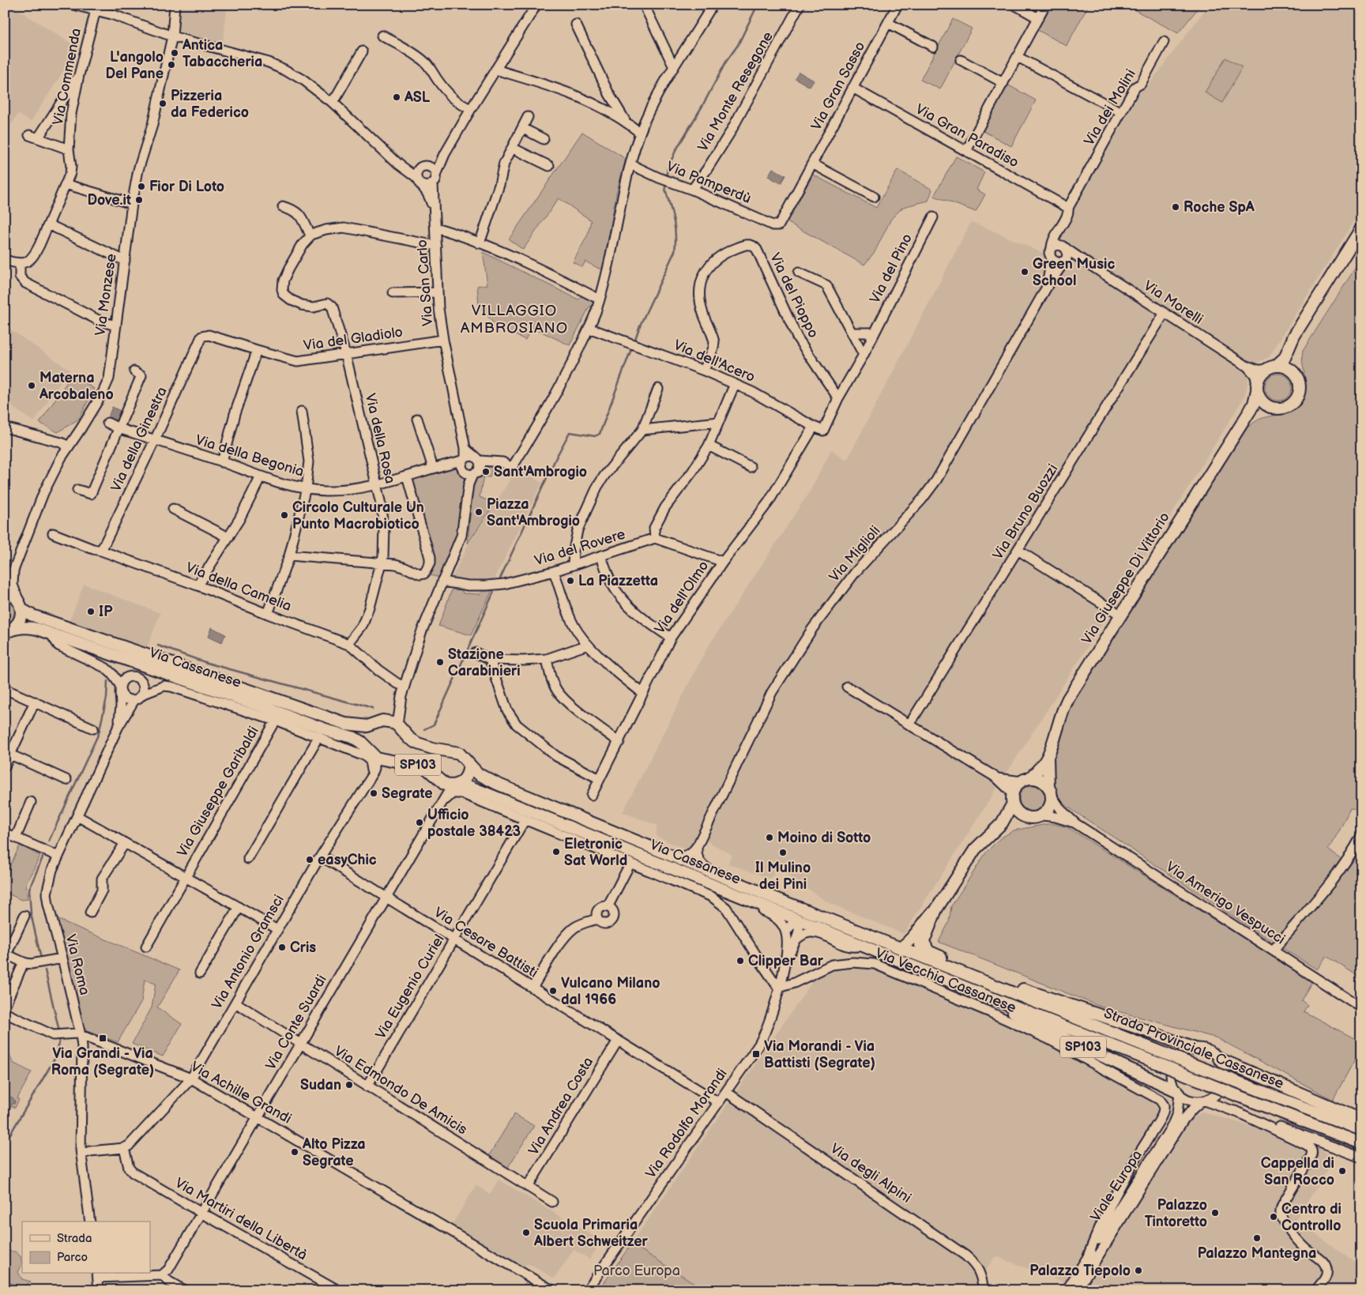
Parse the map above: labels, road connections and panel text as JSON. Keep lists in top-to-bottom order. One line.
{"streets":{"main road":["Via Giuseppe Di Vittorio","Via Cassanese","SP103","Strada Provinciale Cassanese"],"street":["Via Commenda","Via Gran Sasso","Via Monte Resegone","Via dei Molini","Via Gran Paradiso","Via Pamperdù","Via del Pino","Via San Carlo","Via Monzese","Via del Pioppo","Via Morelli","Via del Gladiolo","Via dell'Acero","Via della Rosa","Via della Ginestra","Via della Begonia","Via Bruno Buozzi","Via del Rovere","Via Miglioli","Via della Camelia","Via dell'Olmo","Via Giuseppe Garibaldi","Via Amerigo Vespucci","Via Cesare Battisti","Via Antonio Gramsci","Via Roma","Via Vecchia Cassanese","Via Eugenio Curiel","Via Conte Suardi","Via Edmondo De Amicis","Via Achille Grandi","Via Andrea Costa","Via Rodolfo Morandi","Via degli Alpini","Viale Europa","Via Martiri della Libertà"]},"crossings":[["Via Commenda","Via San Carlo"],["Via Gran Sasso","Via Gran Paradiso"],["Via Gran Sasso","Via Pamperdù"],["Via Monte Resegone","Via Pamperdù"],["Via dei Molini","Via Gran Paradiso"],["Via dei Molini","Via Morelli"],["Via dei Molini","Via Miglioli"],["Via del Pino","Via del Pioppo"],["Via del Pino","Via dell'Acero"],["Via San Carlo","Via Monzese"],["Via San Carlo","Via del Gladiolo"],["Via San Carlo","Via della Begonia"],["Via San Carlo","Via del Rovere"],["Via San Carlo","Via della Camelia"],["Via del Pioppo","Via dell'Acero"],["Via Morelli","Via Bruno Buozzi"],["Via Morelli","Via Miglioli"],["Via Morelli","Via Giuseppe Di Vittorio"],["Via del Gladiolo","Via della Rosa"],["Via del Gladiolo","Via della Ginestra"],["Via dell'Acero","Via dell'Olmo"],["Via della Rosa","Via della Begonia"],["Via della Rosa","Via della Camelia"],["Via della Ginestra","Via della Begonia"],["Via della Ginestra","Via della Camelia"],["Via Giuseppe Di Vittorio","Via Cassanese"],["Via Giuseppe Di Vittorio","Via Amerigo Vespucci"],["Via Cassanese","SP103"],["Via Cassanese","Via Antonio Gramsci"],["Via Cassanese","Via Conte Suardi"],["Via Cassanese","Strada Provinciale Cassanese"],["Via Cassanese","Via Rodolfo Morandi"],["SP103","Via Conte Suardi"],["SP103","Viale Europa"],["Via Cesare Battisti","Via Antonio Gramsci"],["Via Cesare Battisti","Via Eugenio Curiel"],["Via Cesare Battisti","Via Conte Suardi"],["Via Cesare Battisti","Via Andrea Costa"],["Via Cesare Battisti","Via Rodolfo Morandi"],["Via Antonio Gramsci","Via Edmondo De Amicis"],["Via Antonio Gramsci","Via Achille Grandi"],["Via Antonio Gramsci","Via Martiri della Libertà"],["Via Roma","Via Achille Grandi"],["Via Vecchia Cassanese","Via Rodolfo Morandi"],["Via Vecchia Cassanese","Viale Europa"],["Via Eugenio Curiel","Via Edmondo De Amicis"],["Via Conte Suardi","Via Edmondo De Amicis"],["Via Conte Suardi","Via Achille Grandi"],["Via Conte Suardi","Via Martiri della Libertà"],["Via Edmondo De Amicis","Via Andrea Costa"],["Via Rodolfo Morandi","Via degli Alpini"]],"districts":["VILLAGGIO AMBROSIANO"],"parks":["Parco Europa"],"places":{"other":["Antica Tabaccheria","L'angolo Del Pane","ASL","Pizzeria da Federico","Fior Di Loto","Dove.it","Roche SpA","Green Music School","Materna Arcobaleno","Sant'Ambrogio","Piazza Sant'Ambrogio","Circolo Culturale Un Punto Macrobiotico","La Piazzetta","IP","Stazione Carabinieri","Segrate","Ufficio postale 38423","Moino di Sotto","Eletronic Sat World","Il Mulino dei Pini","easyChic","Cris","Clipper Bar","Vulcano Milano dal 1966","Sudan","Alto Pizza Segrate","Cappella di San Rocco","Palazzo Tintoretto","Centro di Controllo","Scuola Primaria Albert Schweitzer","Palazzo Mantegna","Palazzo Tiepolo"],"transit":["Via Grandi - Via Roma (Segrate)","Via Morandi - Via Battisti (Segrate)"]},"legend":["Strada","Parco"]}
